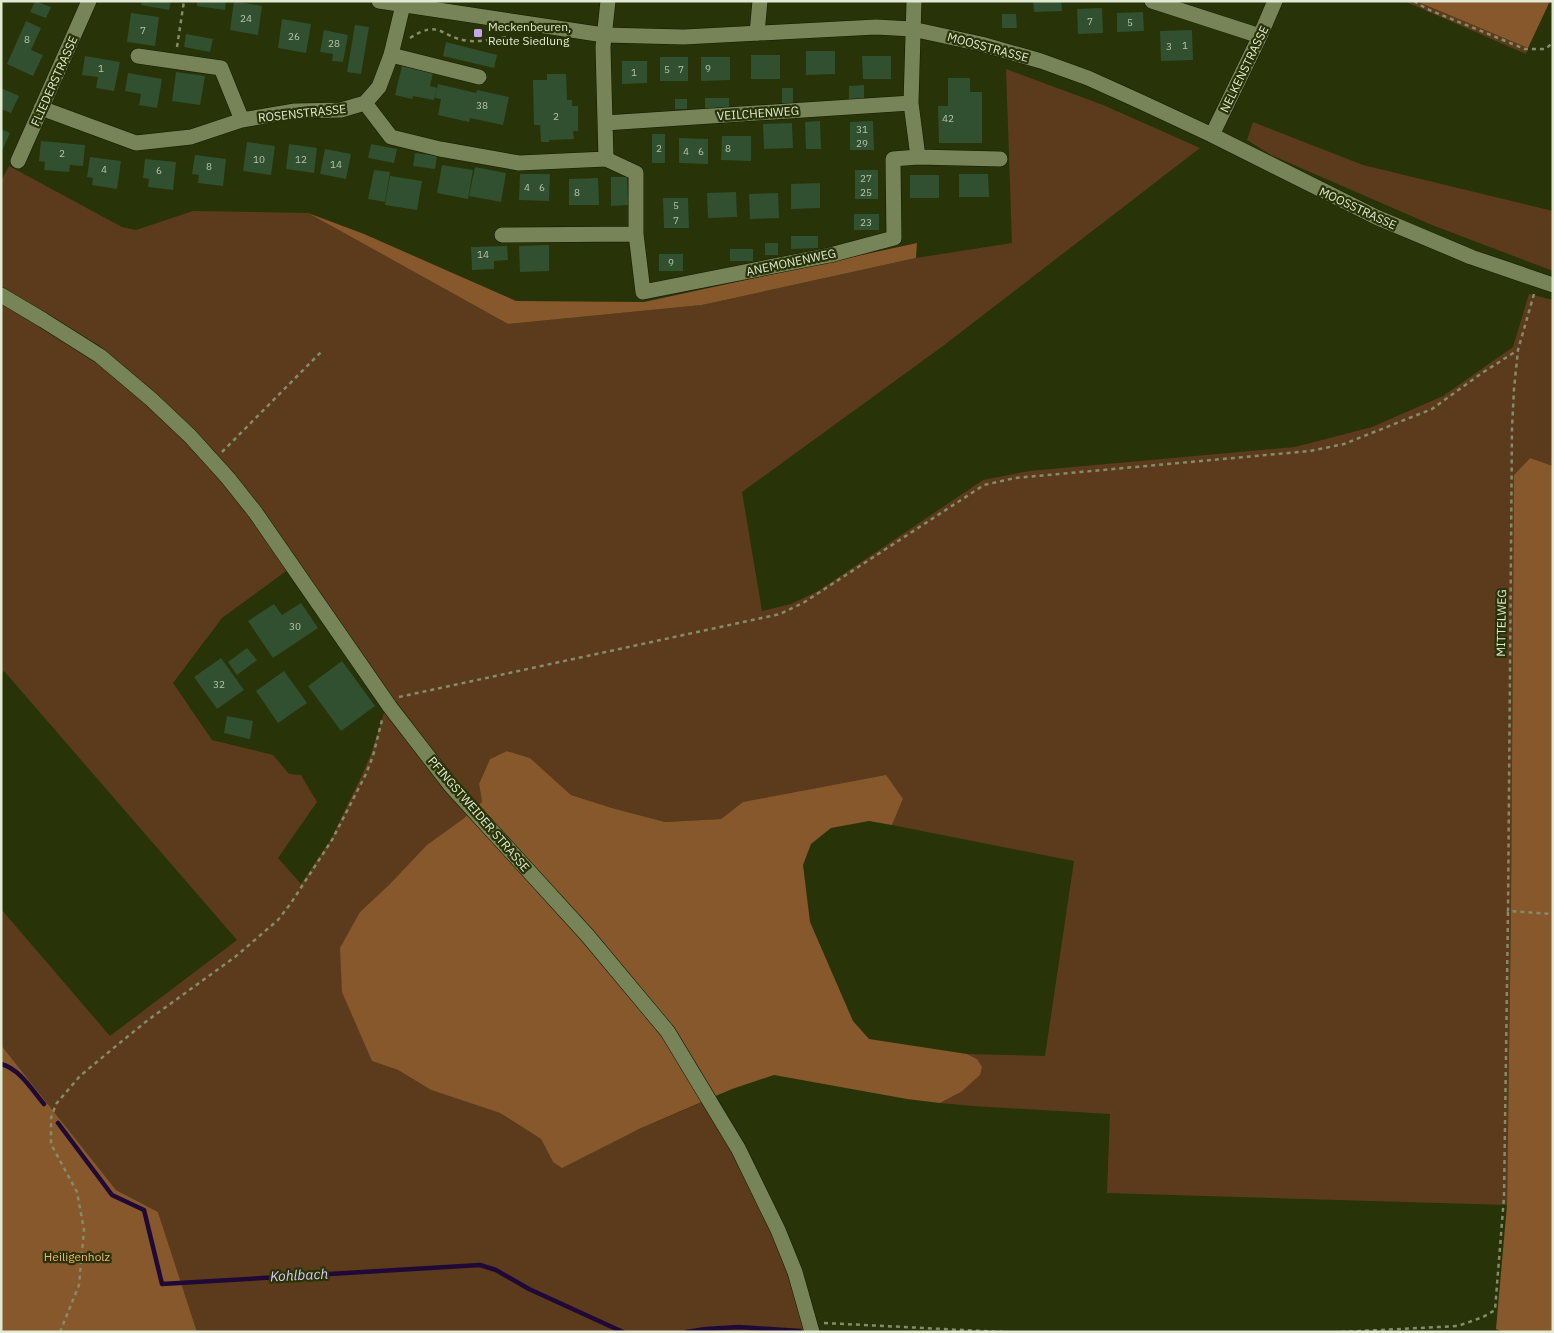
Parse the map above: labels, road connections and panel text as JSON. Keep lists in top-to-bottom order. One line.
{"streets":{"street":["MOOSSTRASSE","NELKENSTRASSE","FLIEDERSTRASSE","ROSENSTRASSE","VEILCHENWEG","ANEMONENWEG","PFINGSTWEIDER STRASSE"],"path":["MITTELWEG"]},"crossings":[["MOOSSTRASSE","NELKENSTRASSE"],["FLIEDERSTRASSE","ROSENSTRASSE"],["ROSENSTRASSE","ANEMONENWEG"]],"water":["Kohlbach"],"parks":["Heiligenholz"],"places":{"transit":["Meckenbeuren, Reute Siedlung"]},"house_numbers":["24","7","5","7","26","8","28","1","3","1","9","5","7","1","38","2","42","31","29","2","8","4","6","2","10","12","14","8","4","6","27","4","6","8","25","5","7","23","14","9","30","32"]}
